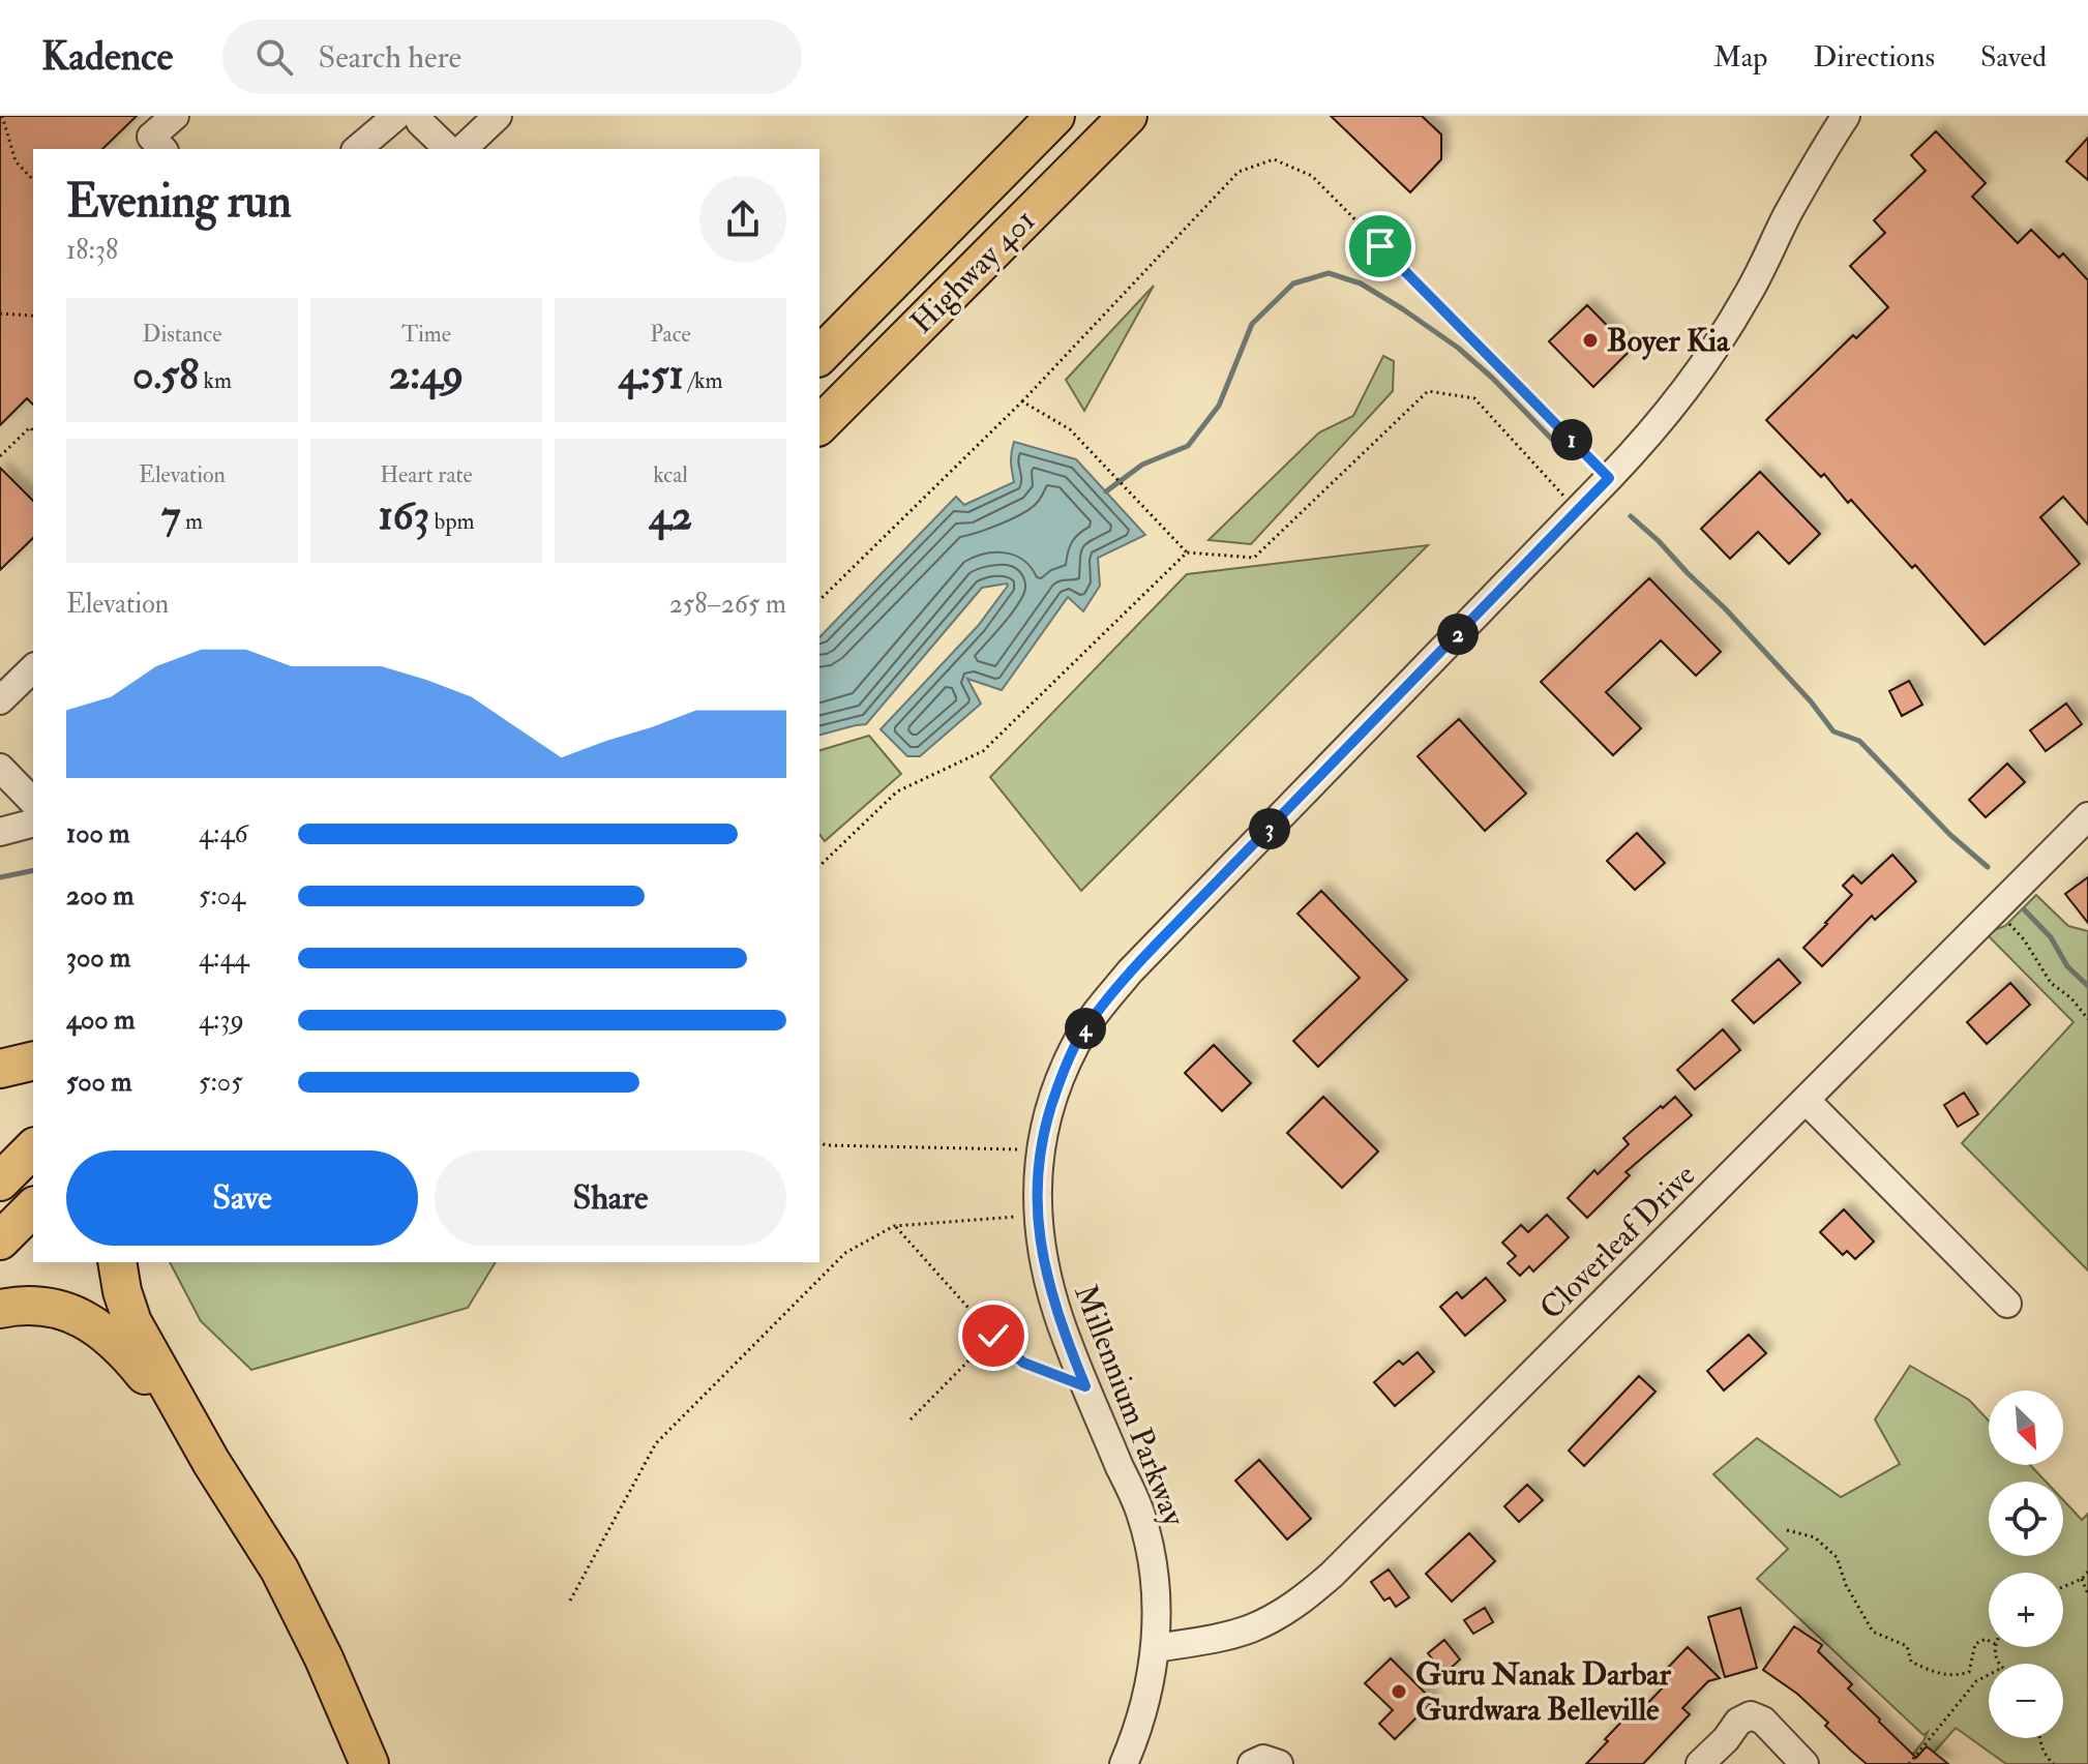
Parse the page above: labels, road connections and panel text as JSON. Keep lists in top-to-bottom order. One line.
{"streets":{"highway":["Highway 401"],"street":["Cloverleaf Drive","Millennium Parkway"]},"crossings":[["Cloverleaf Drive","Millennium Parkway"]],"places":["Boyer Kia","Guru Nanak Darbar Gurdwara Belleville"],"north":"bottom right","page":{"header":"Kadence","search":"Search here","nav":["Map","Directions","Saved"],"heading":["Evening run","18:38"],"stats":[["Distance","0.58 km"],["Time","2:49"],["Pace","4:51 /km"],["Elevation","7 m"],["Heart rate","163 bpm"],["kcal","42"]],"pins":["1","2","3","4"],"chart":["Elevation","258–265 m"],"list":[{"name":"100 m","note":"4:46"},{"name":"200 m","note":"5:04"},{"name":"300 m","note":"4:44"},{"name":"400 m","note":"4:39"},{"name":"500 m","note":"5:05"}],"buttons":["Save","Share"],"map_buttons":["+","−"]}}
